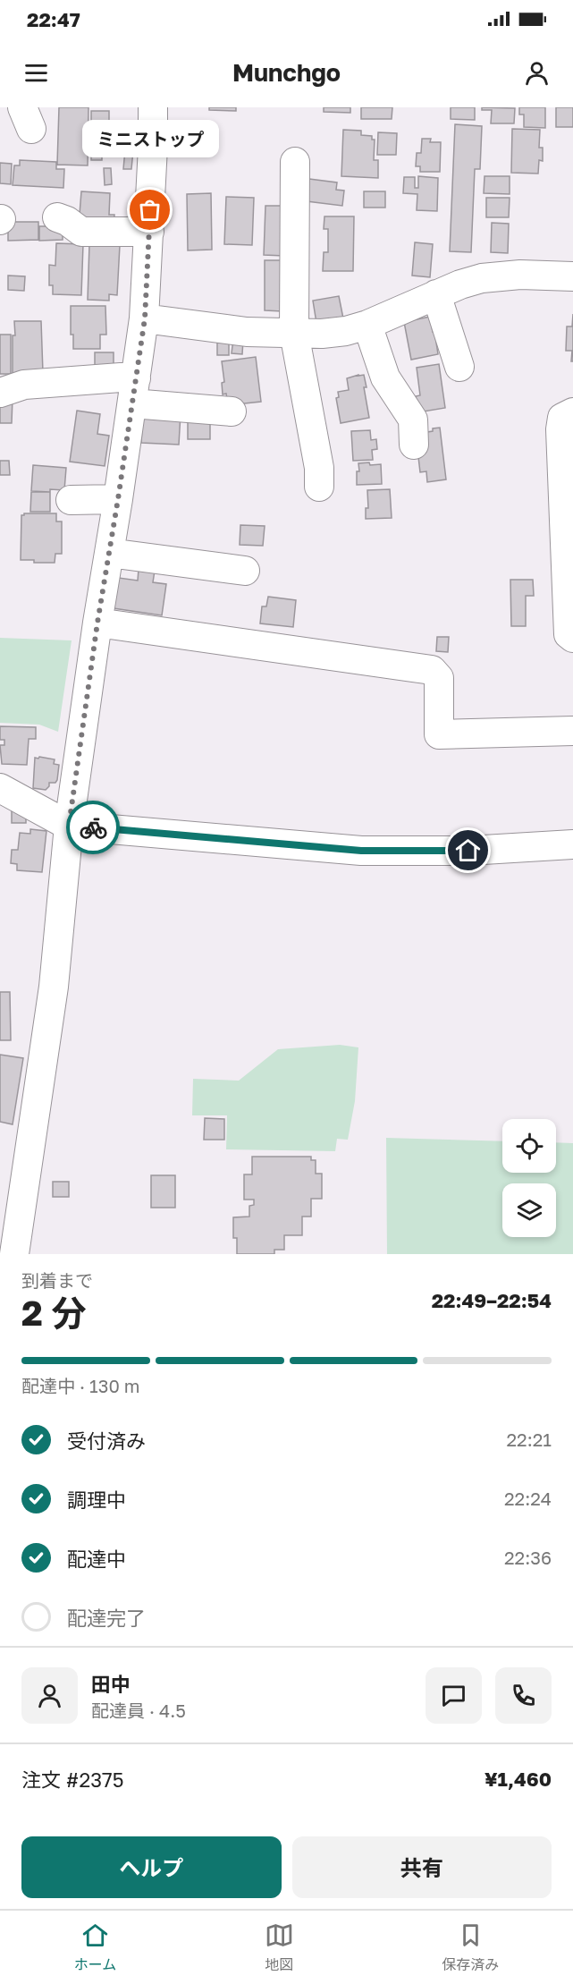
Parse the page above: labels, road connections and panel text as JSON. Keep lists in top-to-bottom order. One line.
{"places":["ミニストップ"],"page":{"status":"22:47","header":"Munchgo","bubble":"ミニストップ","heading":["2 分","到着まで","22:49–22:54"],"panel":["田中","配達員 · 4.5","注文 #2375","¥1,460"],"bar":"配達中 · 130 m","list":[["受付済み","22:21"],["調理中","22:24"],["配達中","22:36"],"配達完了"],"buttons":["ヘルプ","共有"],"tabs":["ホーム","地図","保存済み"]}}
